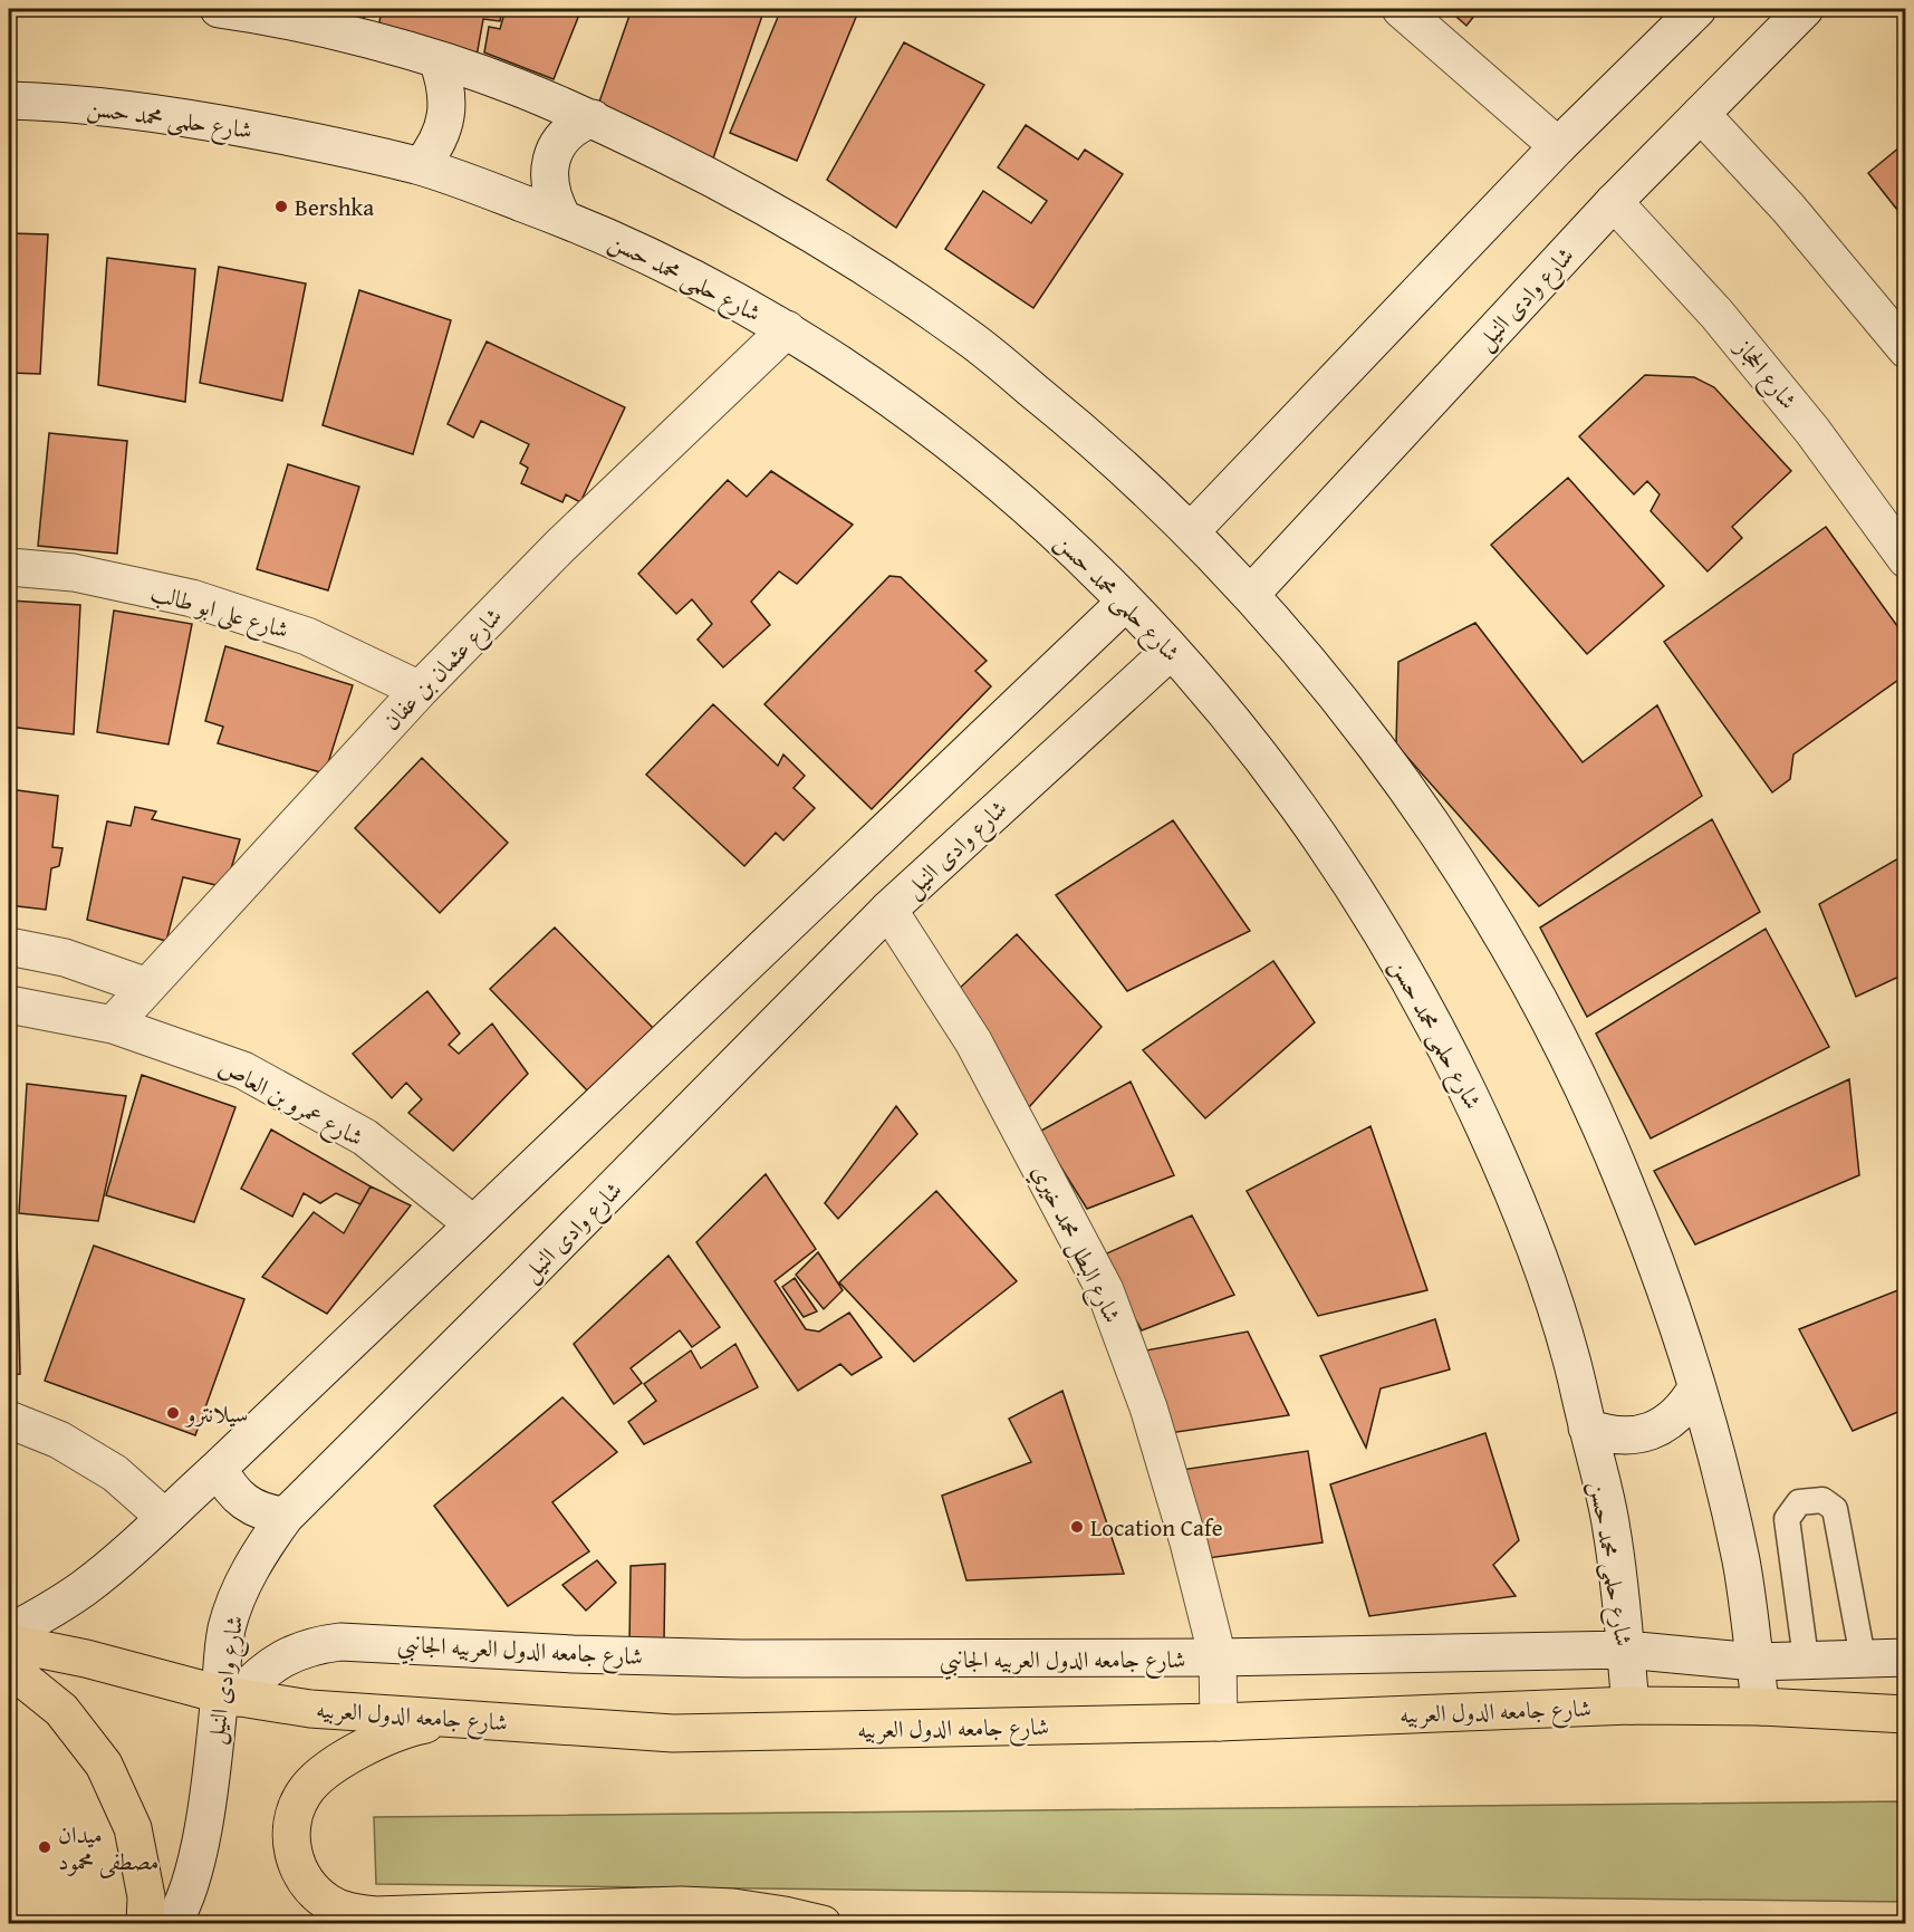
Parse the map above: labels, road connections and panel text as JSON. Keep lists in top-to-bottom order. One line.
{"streets":{"main road":["شارع جامعه الدول العربيه"],"street":["شارع حلمى محمد حسن","شارع وادى النيل","شارع الحجاز","شارع على ابو طالب","شارع عثمان بن عفان","شارع عمرو بن العاص","شارع البطل محمد خيري","شارع جامعه الدول العربيه الجانبي"]},"crossings":[["شارع حلمى محمد حسن","شارع وادى النيل"],["شارع حلمى محمد حسن","شارع عثمان بن عفان"],["شارع حلمى محمد حسن","شارع جامعه الدول العربيه الجانبي"],["شارع حلمى محمد حسن","شارع جامعه الدول العربيه"],["شارع وادى النيل","شارع الحجاز"],["شارع وادى النيل","شارع البطل محمد خيري"],["شارع وادى النيل","شارع جامعه الدول العربيه الجانبي"],["شارع وادى النيل","شارع جامعه الدول العربيه"],["شارع على ابو طالب","شارع عثمان بن عفان"],["شارع عثمان بن عفان","شارع عمرو بن العاص"],["شارع البطل محمد خيري","شارع جامعه الدول العربيه الجانبي"],["شارع البطل محمد خيري","شارع جامعه الدول العربيه"],["شارع جامعه الدول العربيه الجانبي","شارع جامعه الدول العربيه"]],"places":["Bershka","سيلانترو","Location Cafe","ميدان مصطفى محمود"]}
